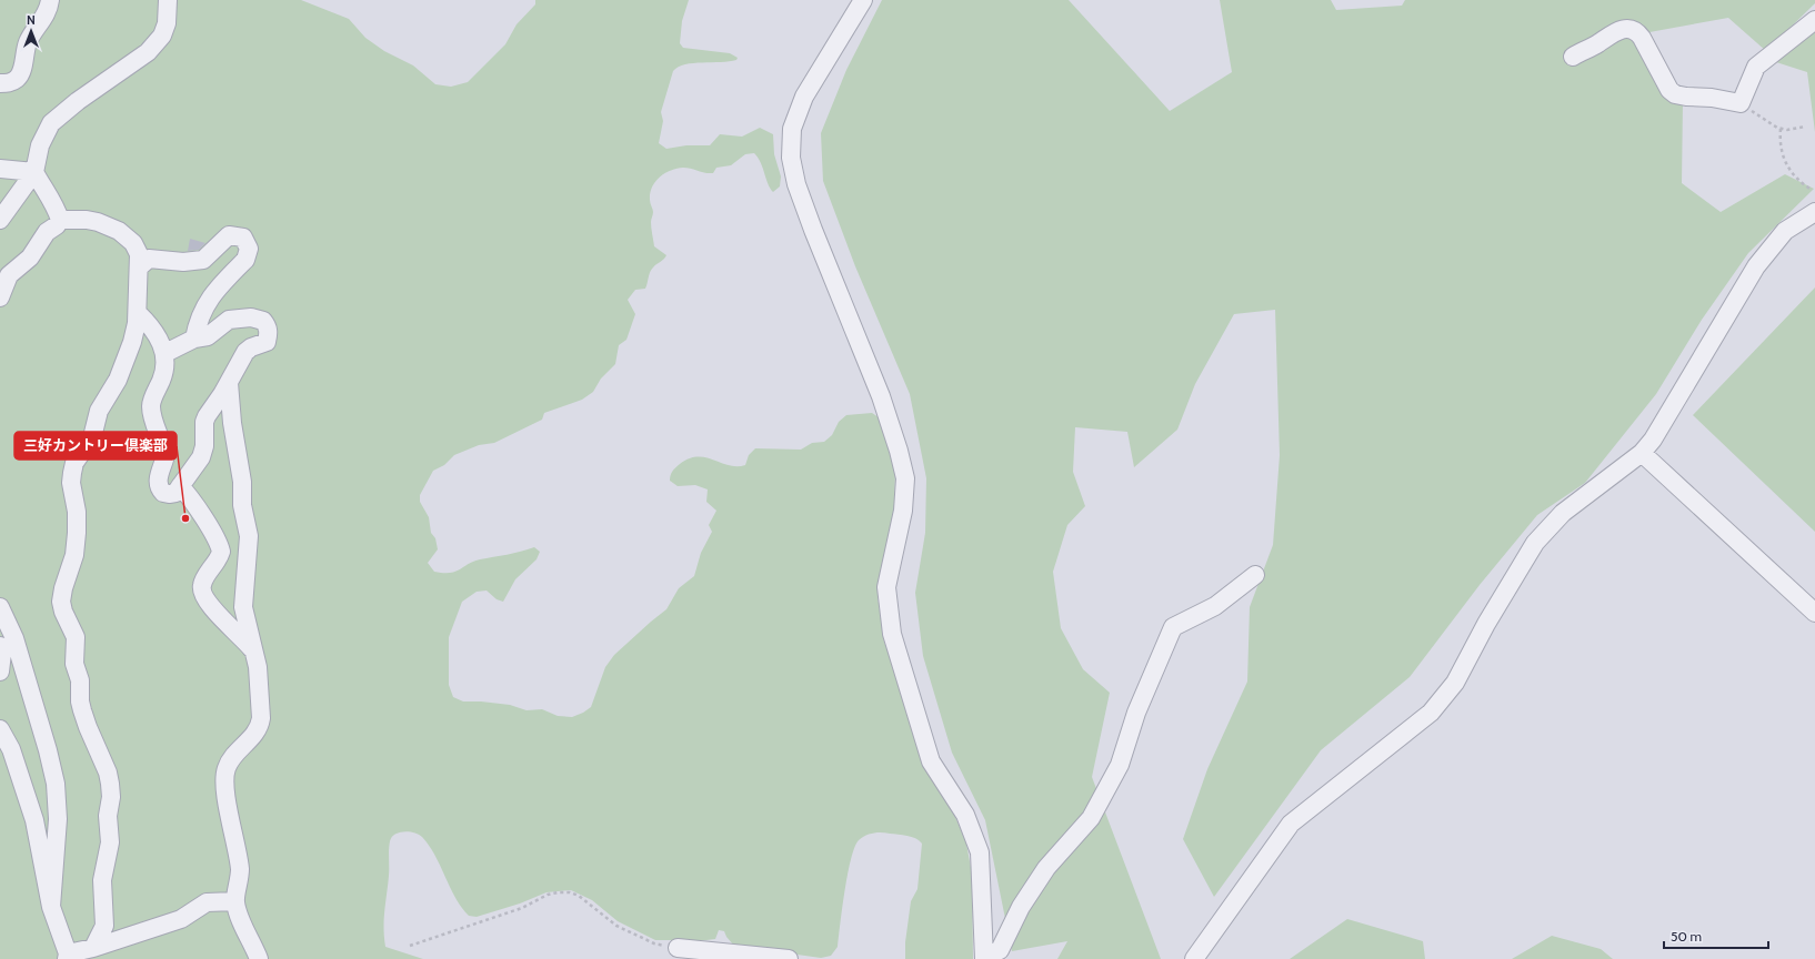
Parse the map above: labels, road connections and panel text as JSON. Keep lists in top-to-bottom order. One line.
{"places":["三好カントリー倶楽部"],"scale_bar":"50 m","north":"top"}
